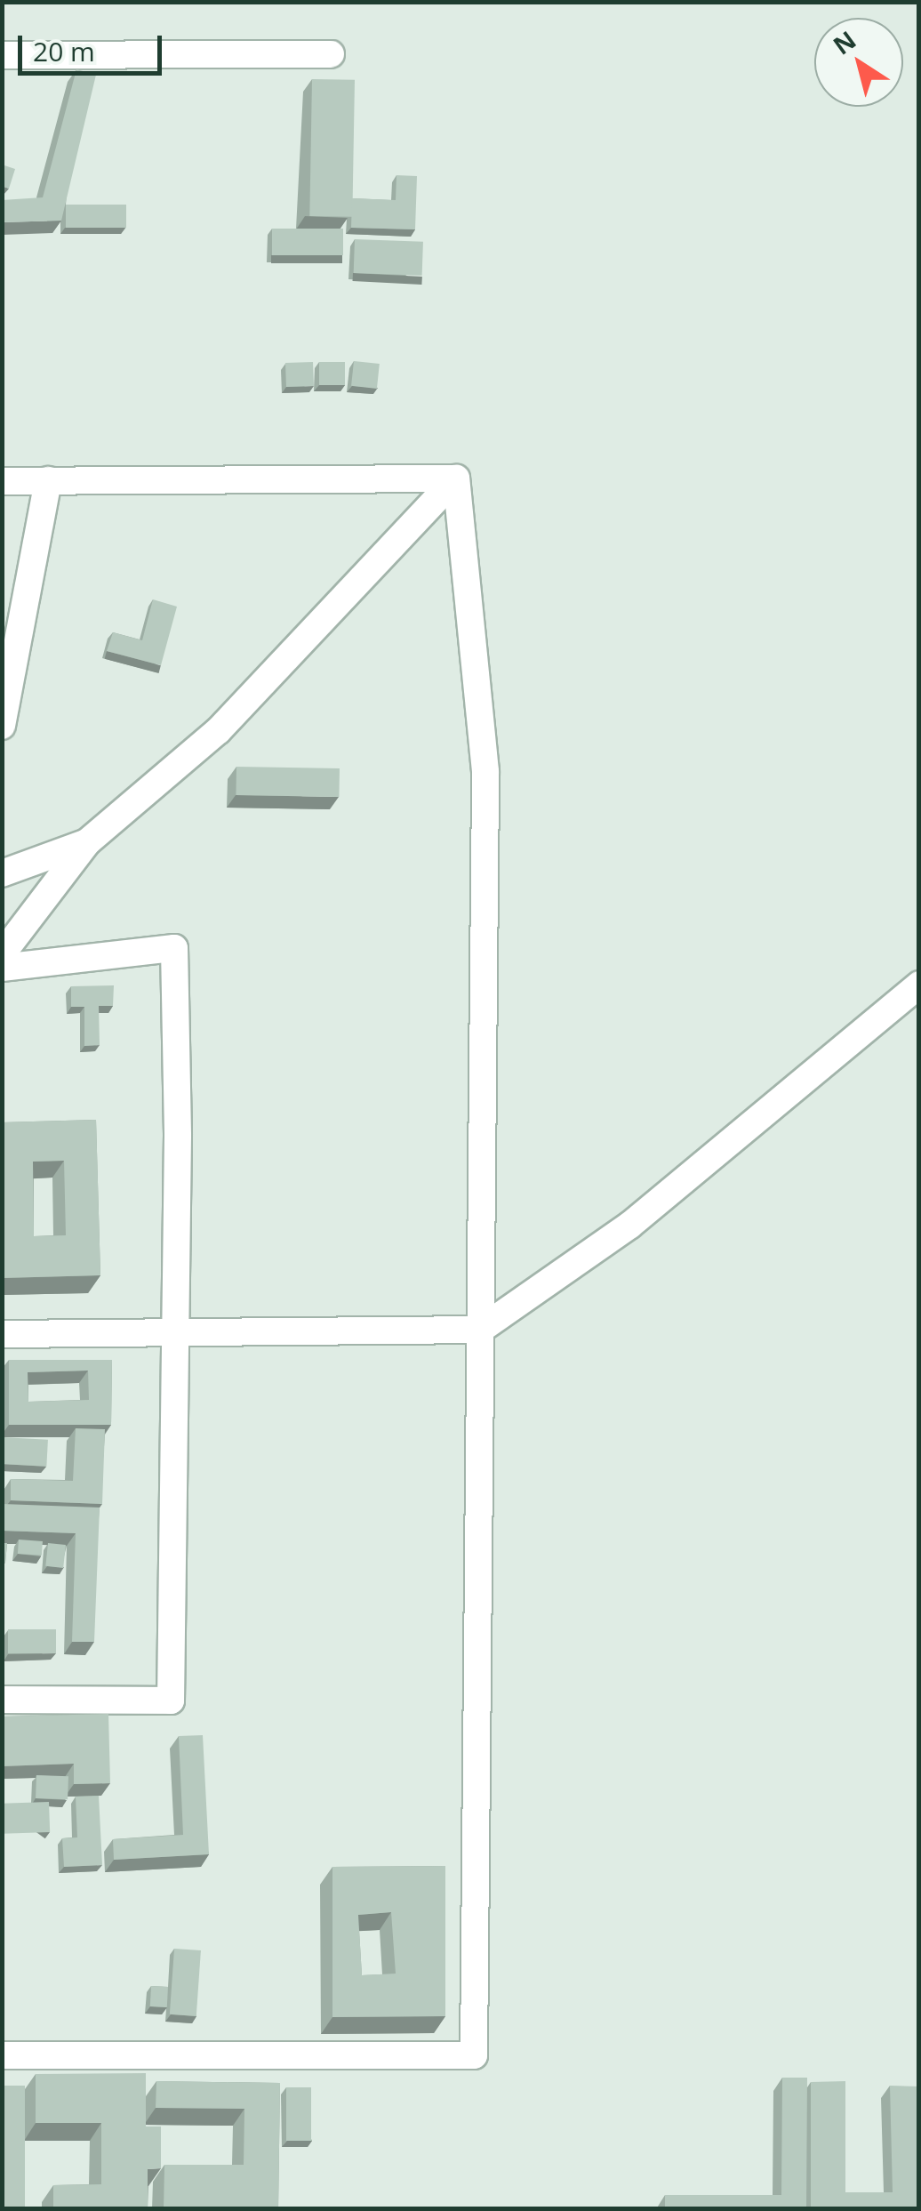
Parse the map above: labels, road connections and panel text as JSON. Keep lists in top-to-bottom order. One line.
{"scale_bar":"20 m","north":"top left"}
